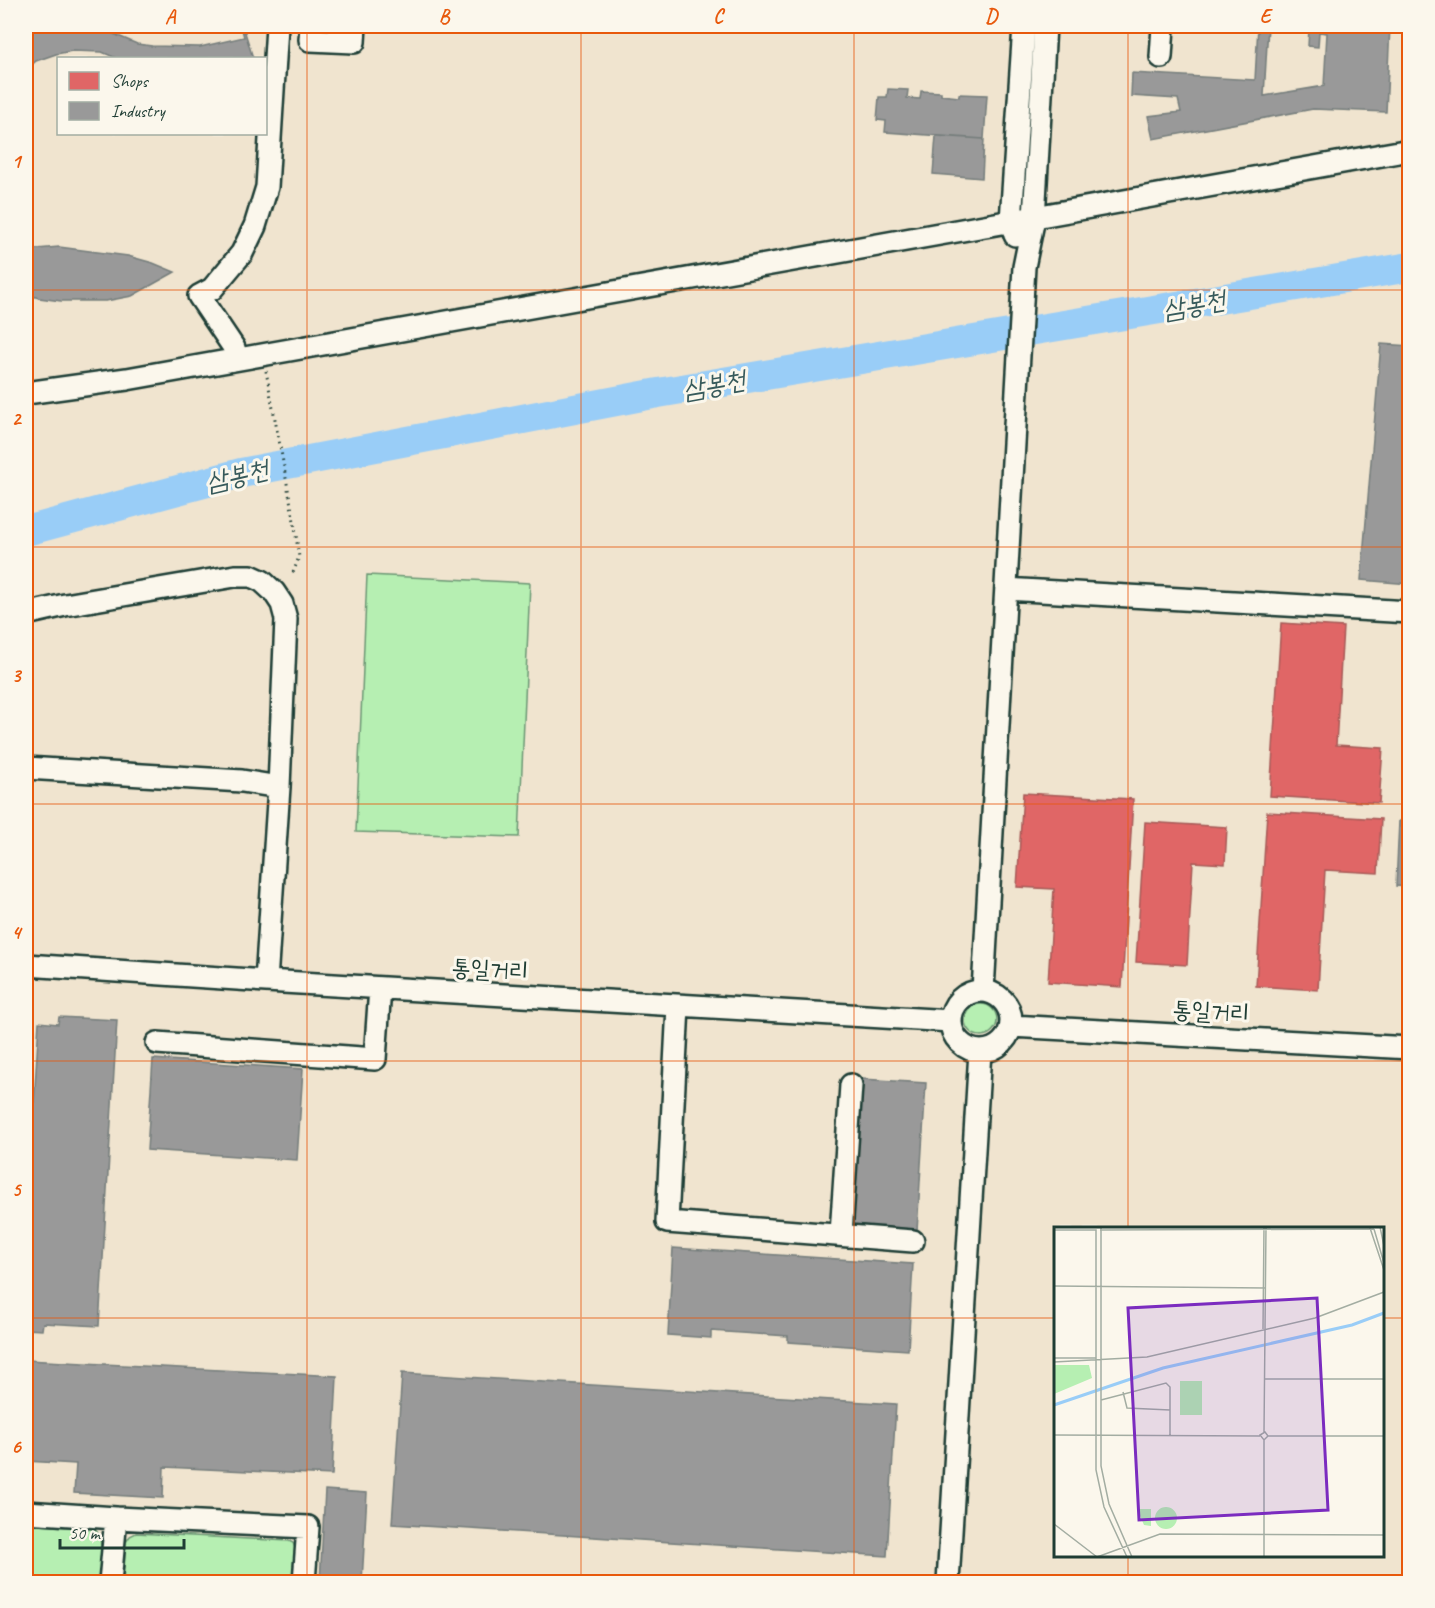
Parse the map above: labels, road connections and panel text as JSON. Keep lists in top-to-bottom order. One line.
{"streets":{"street":["통일거리"]},"water":["삼봉천"],"legend":["Shops","Industry"],"scale_bar":"50 m","grid":{"columns":["A","B","C","D","E"],"rows":["1","2","3","4","5","6"]}}
